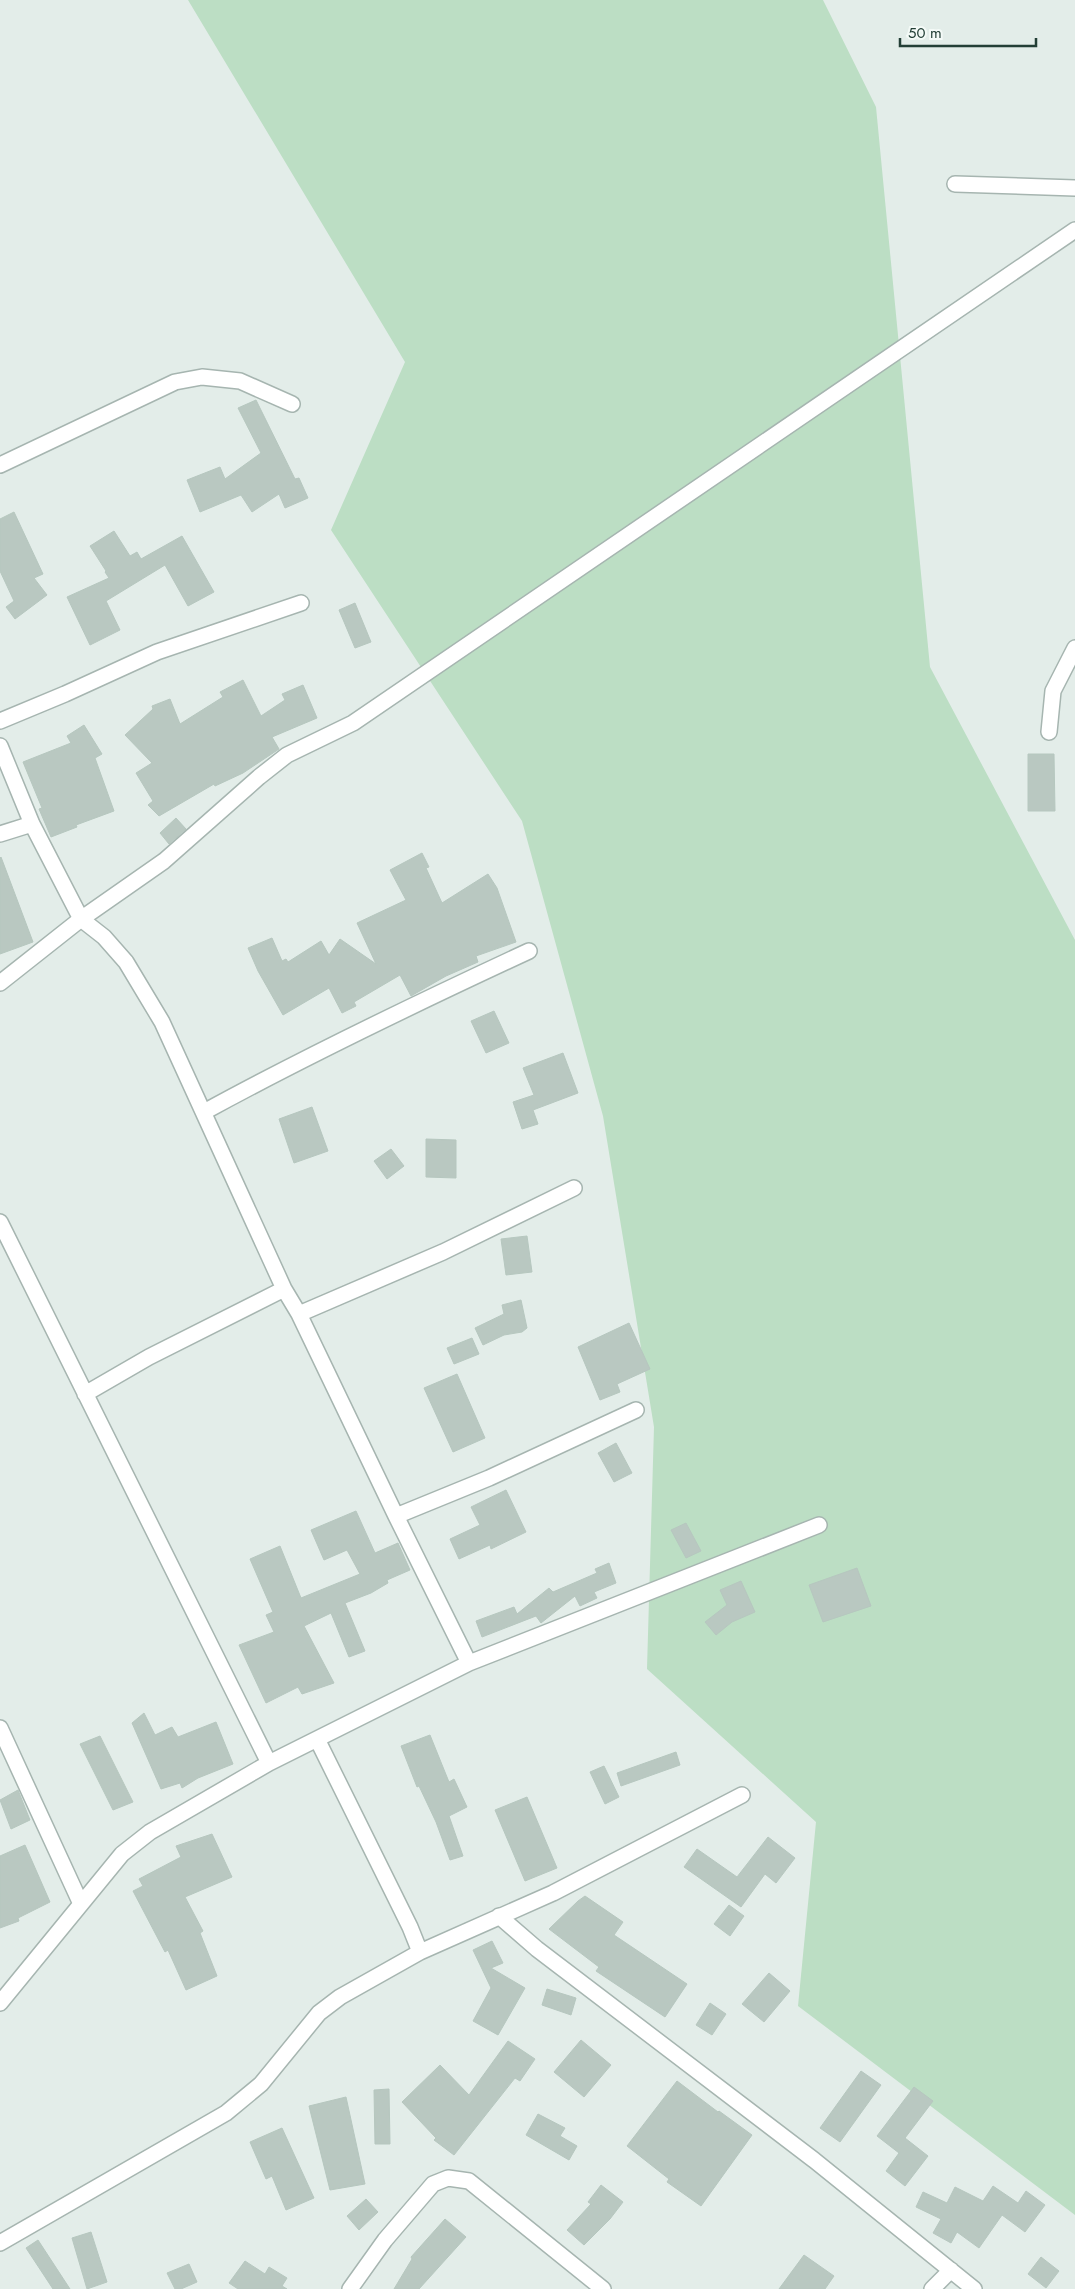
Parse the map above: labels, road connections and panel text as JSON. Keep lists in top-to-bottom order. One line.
{"scale_bar":"50 m"}
